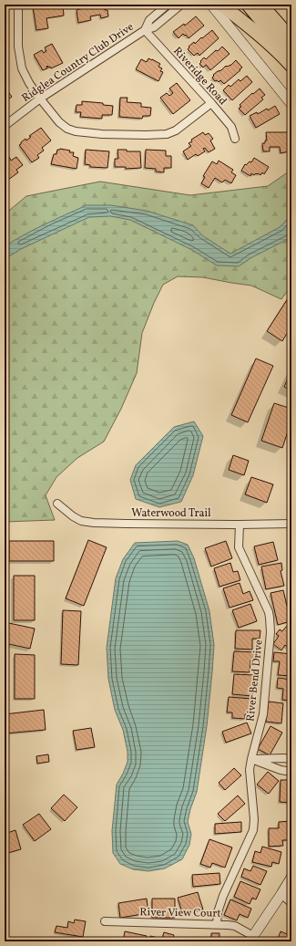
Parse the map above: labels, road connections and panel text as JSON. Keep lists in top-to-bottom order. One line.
{"streets":{"street":["Ridglea Country Club Drive","Riveridge Road","Waterwood Trail","River Bend Drive","River View Court"]},"crossings":[["Ridglea Country Club Drive","Riveridge Road"],["Waterwood Trail","River Bend Drive"],["River Bend Drive","River View Court"]]}
